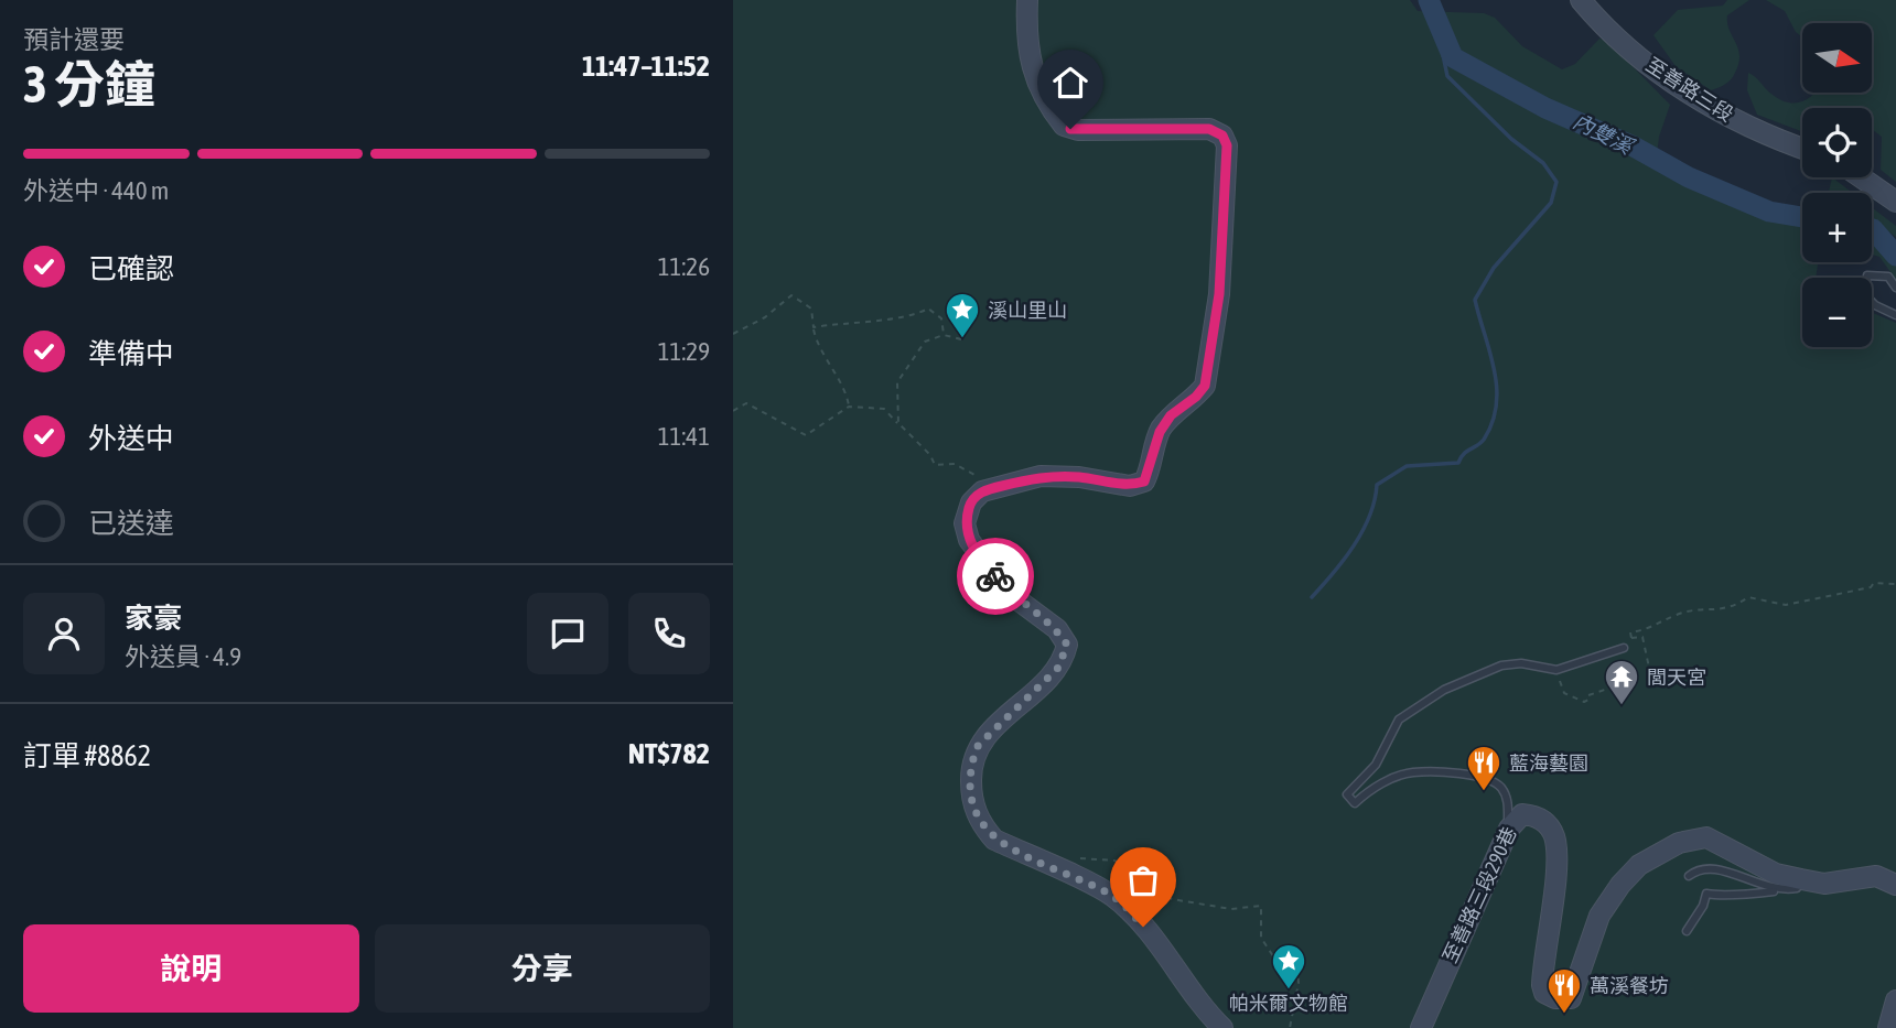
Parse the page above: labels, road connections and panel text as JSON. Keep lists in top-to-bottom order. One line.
{"streets":{"street":["至善路三段","至善路三段290巷"]},"water":["內雙溪"],"places":{"place":["溪山里山","帕米爾文物館"],"temple":["閭天宮"],"restaurant":["藍海藝園","萬溪餐坊"]},"north":"right","page":{"heading":["3 分鐘","預計還要","11:47–11:52"],"panel":["家豪","外送員 · 4.9","訂單 #8862","NT$782"],"map_buttons":["+","−"],"bar":"外送中 · 440 m","list":[["已確認","11:26"],["準備中","11:29"],["外送中","11:41"],"已送達"],"buttons":["說明","分享"]}}
